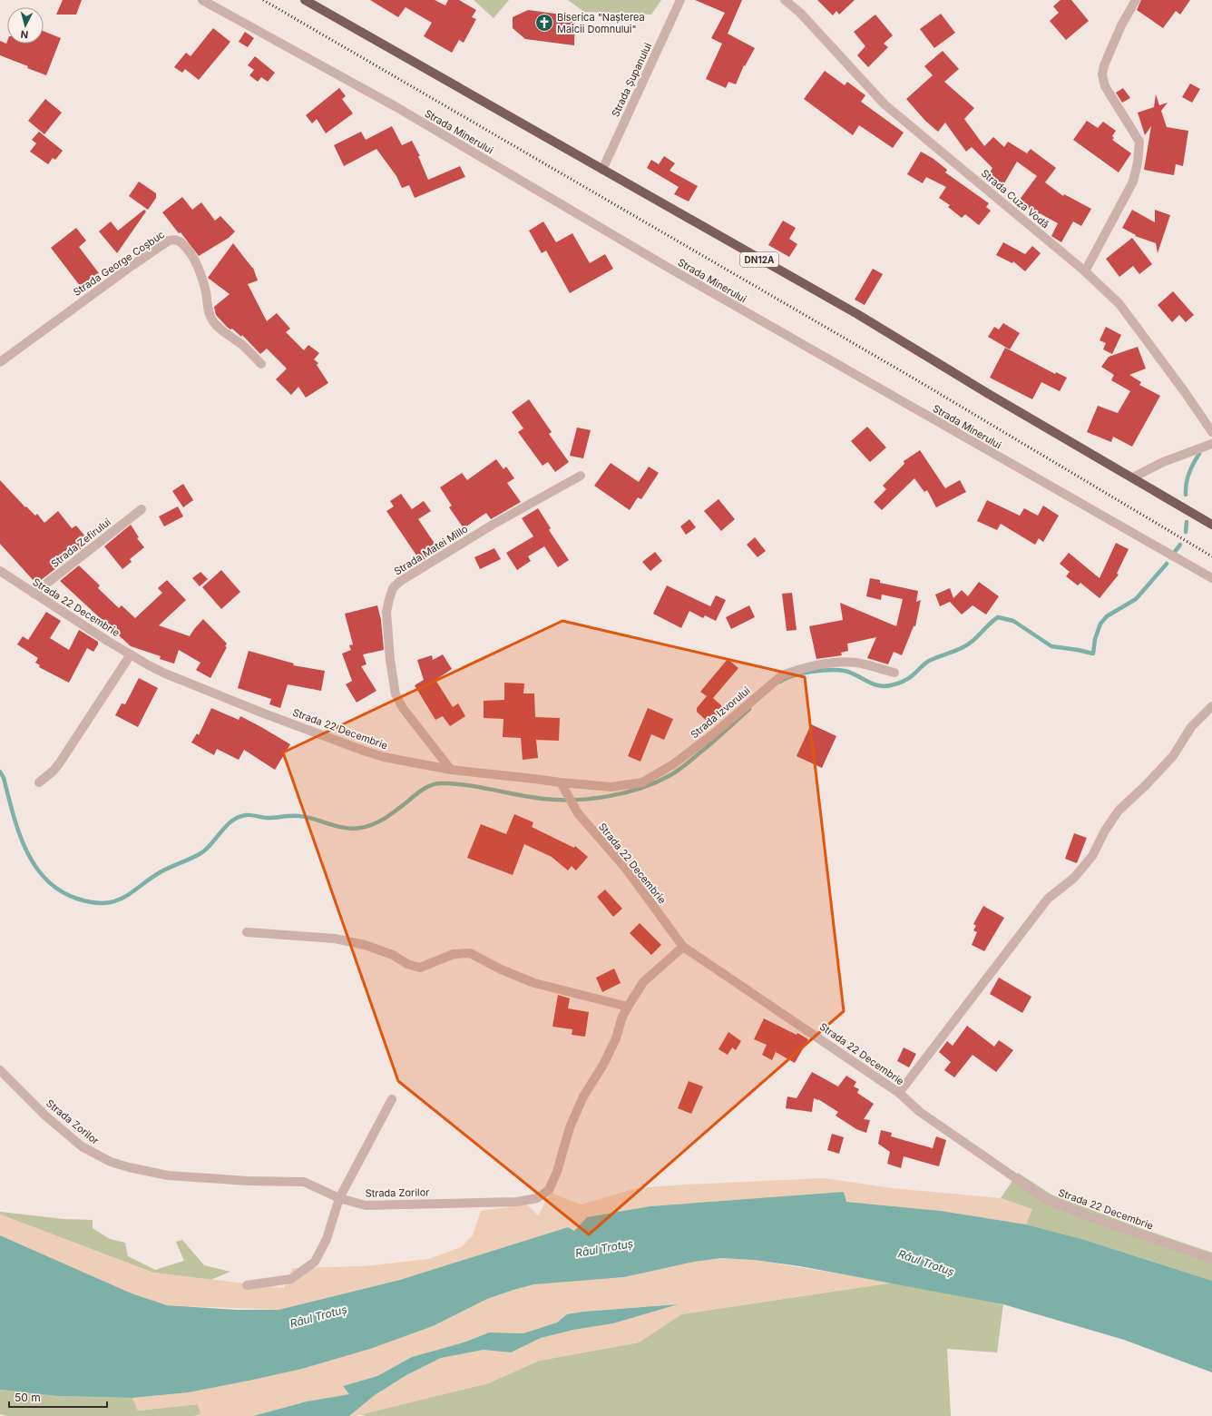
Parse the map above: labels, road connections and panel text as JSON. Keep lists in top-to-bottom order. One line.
{"streets":{"main road":["DN12A"],"street":["Strada Șupanului","Strada Minerului","Strada Cuza Vodă","Strada George Coșbuc","Strada Zefirului","Strada Matei Millo","Strada 22 Decembrie","Strada Izvorului","Strada Zorilor"]},"crossings":[["Strada Șupanului","DN12A"],["Strada Zefirului","Strada 22 Decembrie"],["Strada Matei Millo","Strada 22 Decembrie"],["Strada 22 Decembrie","Strada Izvorului"],["Strada 22 Decembrie","Strada Zorilor"]],"water":["Râul Trotuș"],"places":{"church":["Biserica \"Nașterea Maicii Domnului\""]},"scale_bar":"50 m","north":"bottom"}
